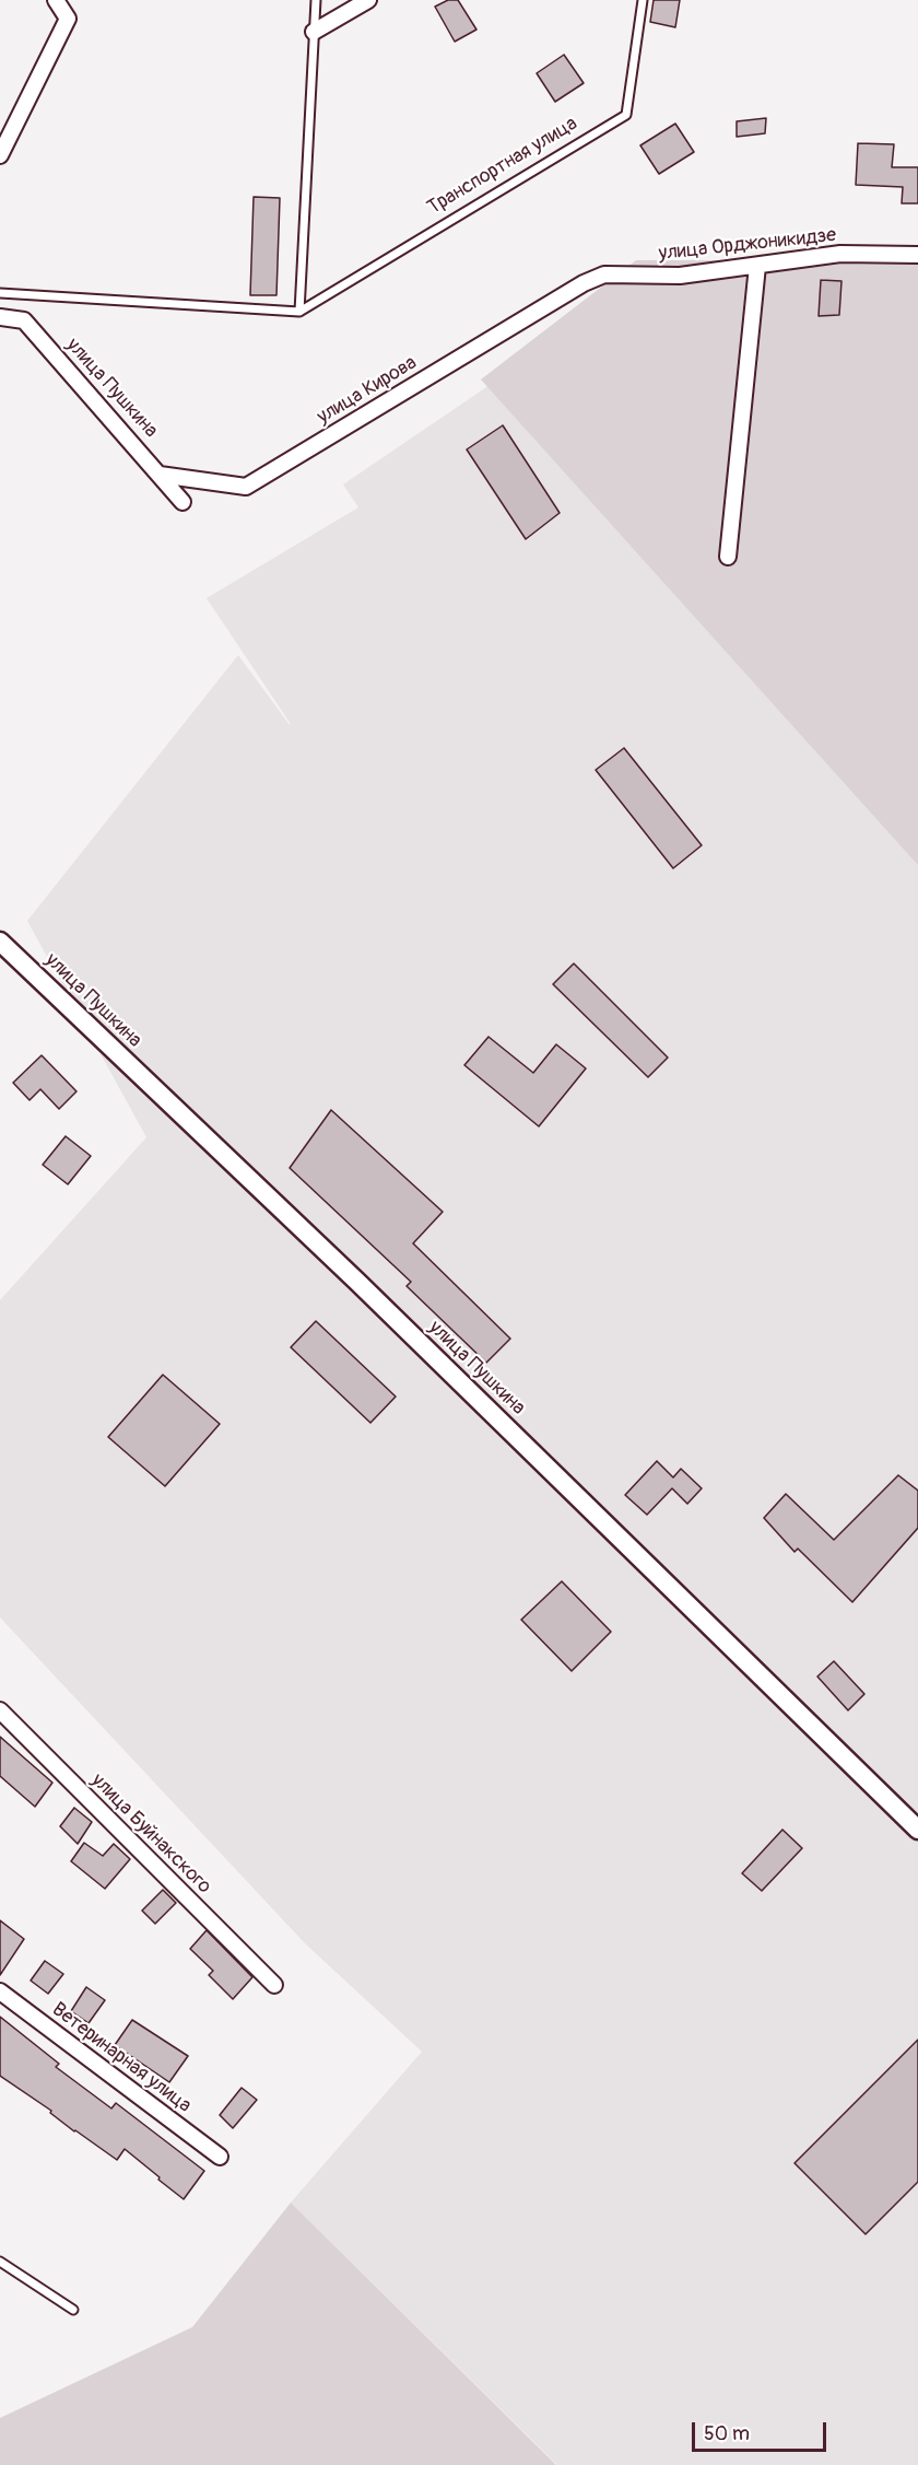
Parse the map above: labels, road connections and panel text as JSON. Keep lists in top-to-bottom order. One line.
{"streets":{"street":["улица Орджоникидзе","улица Пушкина","улица Кирова","улица Буйнакского","Ветеринарная улица"],"lane":["Транспортная улица"]},"crossings":[["улица Орджоникидзе","улица Кирова"],["улица Пушкина","улица Кирова"]],"scale_bar":"50 m"}
